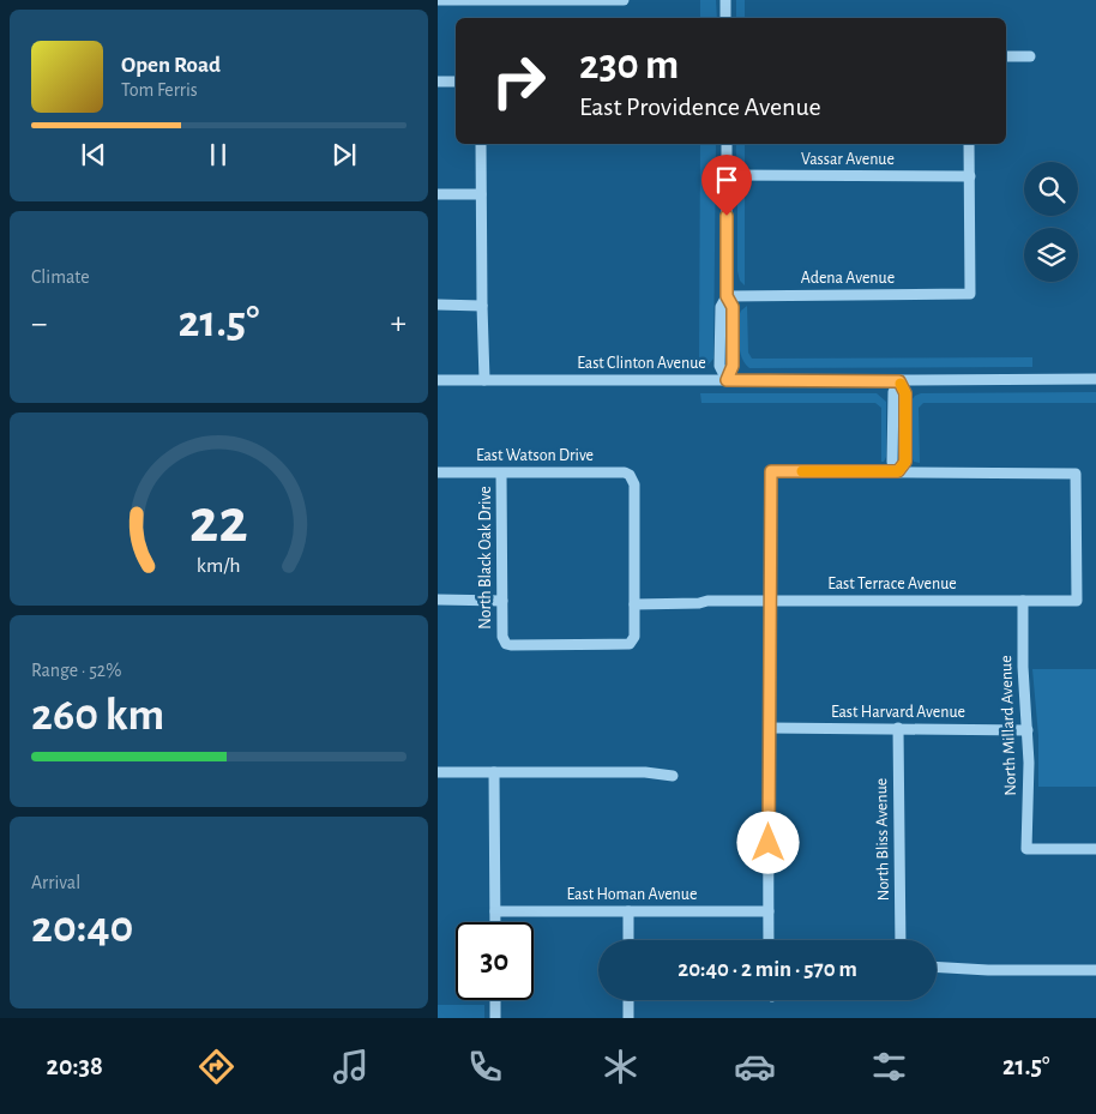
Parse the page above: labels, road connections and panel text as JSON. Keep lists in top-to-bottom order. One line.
{"streets":{"street":["Vassar Avenue","Adena Avenue","East Clinton Avenue","East Watson Drive","North Black Oak Drive","East Terrace Avenue","East Harvard Avenue","North Millard Avenue","North Bliss Avenue","East Homan Avenue"]},"crossings":[["Vassar Avenue","Adena Avenue"],["East Watson Drive","North Black Oak Drive"],["East Watson Drive","East Terrace Avenue"],["North Black Oak Drive","East Terrace Avenue"],["East Terrace Avenue","North Millard Avenue"],["East Harvard Avenue","North Millard Avenue"],["East Harvard Avenue","North Bliss Avenue"]],"page":{"turn":["230 m","East Providence Avenue"],"song":["Open Road","Tom Ferris"],"tile":["Climate",["Range · 52%","260 km"],["Arrival","20:40"]],"heat":["−","21.5°","+"],"limit":"30","trip":"20:40 · 2 min · 570 m","tabs":["20:38","21.5°"],"gauge":["22","km/h"]}}
